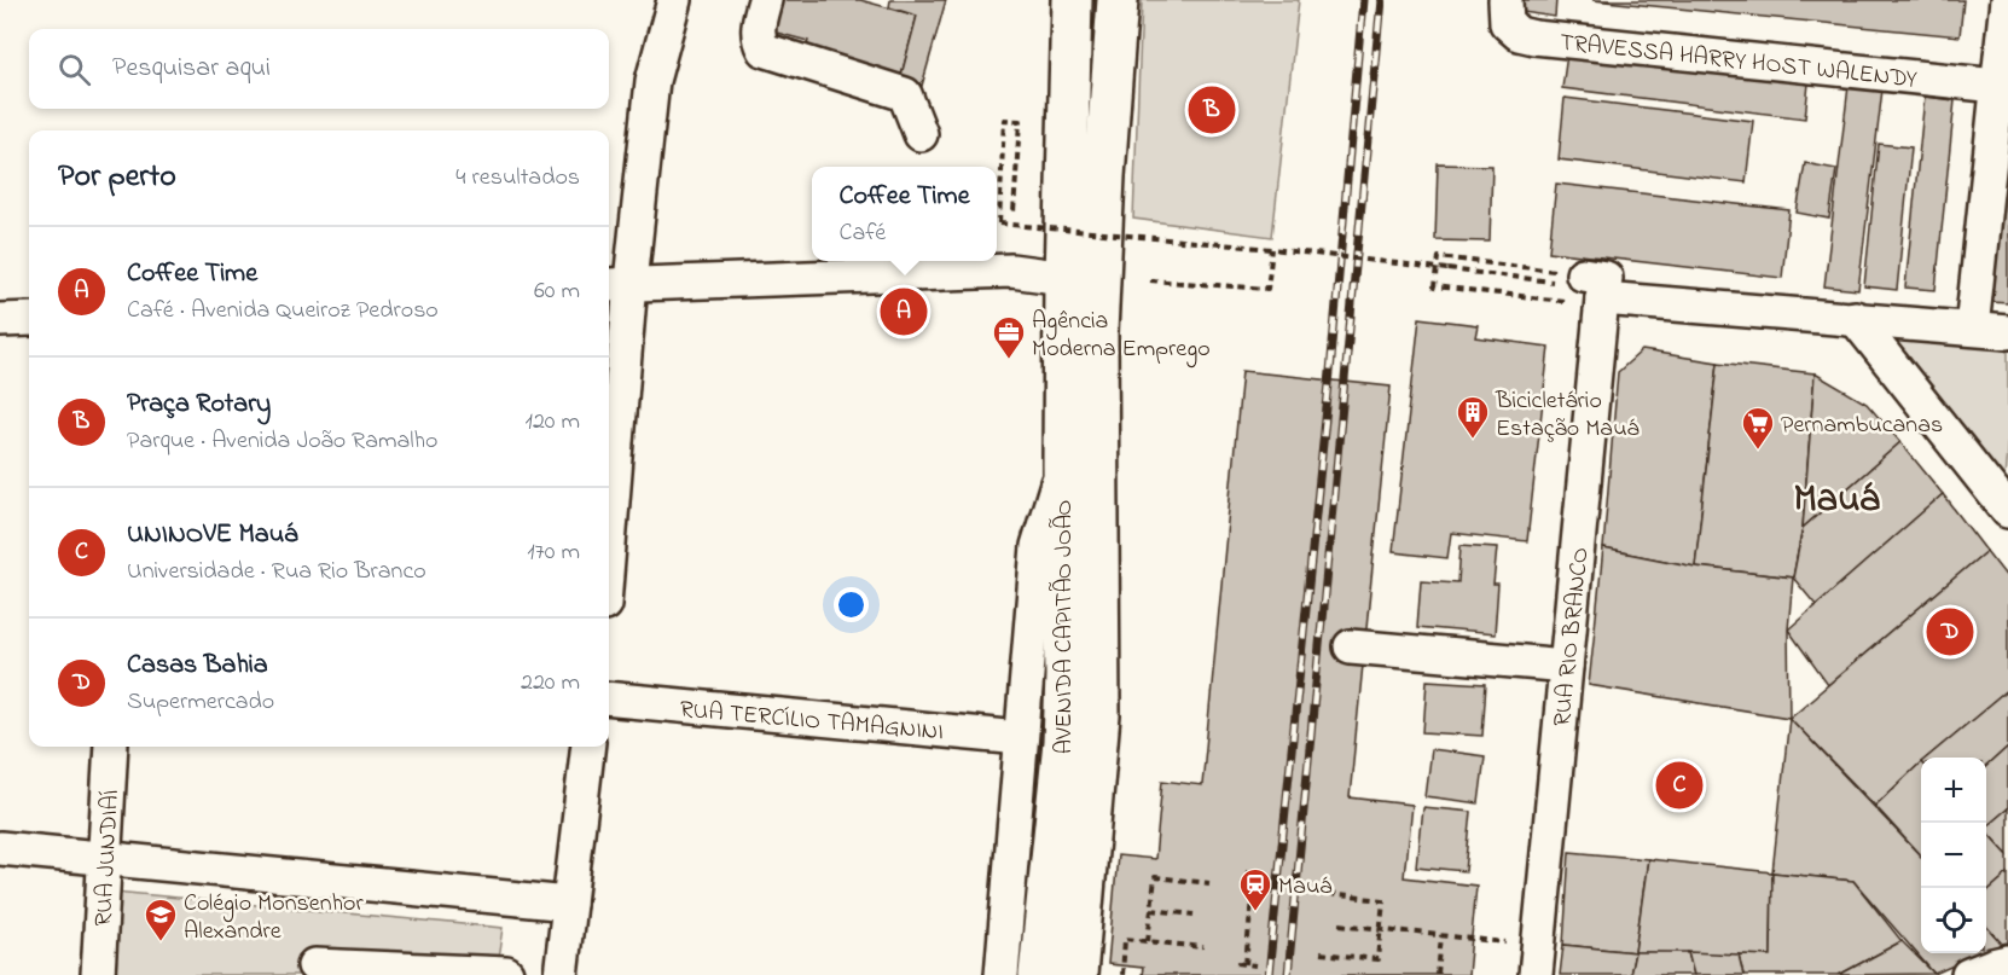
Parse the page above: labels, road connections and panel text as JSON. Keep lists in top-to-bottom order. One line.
{"streets":{"highway":["AVENIDA CAPITÃO JOÃO"],"street":["TRAVESSA HARRY HOST WALENDY","RUA RIO BRANCO","RUA TERCÍLIO TAMAGNINI","RUA JUNDIAÍ"]},"districts":["Mauá"],"places":{"office":["Agência Moderna Emprego"],"building":["Bicicletário Estação Mauá"],"supermarket":["Pernambucanas"],"station":["Mauá"],"school or university":["Colégio Monsenhor Alexandre"]},"page":{"search":"Pesquisar aqui","pins":["B","A","D","C"],"heading":["Por perto","4 resultados"],"popup":["Coffee Time","Café"],"list":[{"mark":"A","name":"Coffee Time","note":"Café · Avenida Queiroz Pedroso","value":"60 m"},{"mark":"B","name":"Praça Rotary","note":"Parque · Avenida João Ramalho","value":"120 m"},{"mark":"C","name":"UNINOVE Mauá","note":"Universidade · Rua Rio Branco","value":"170 m"},{"mark":"D","name":"Casas Bahia","note":"Supermercado","value":"220 m"}],"map_buttons":["+","−"]}}
